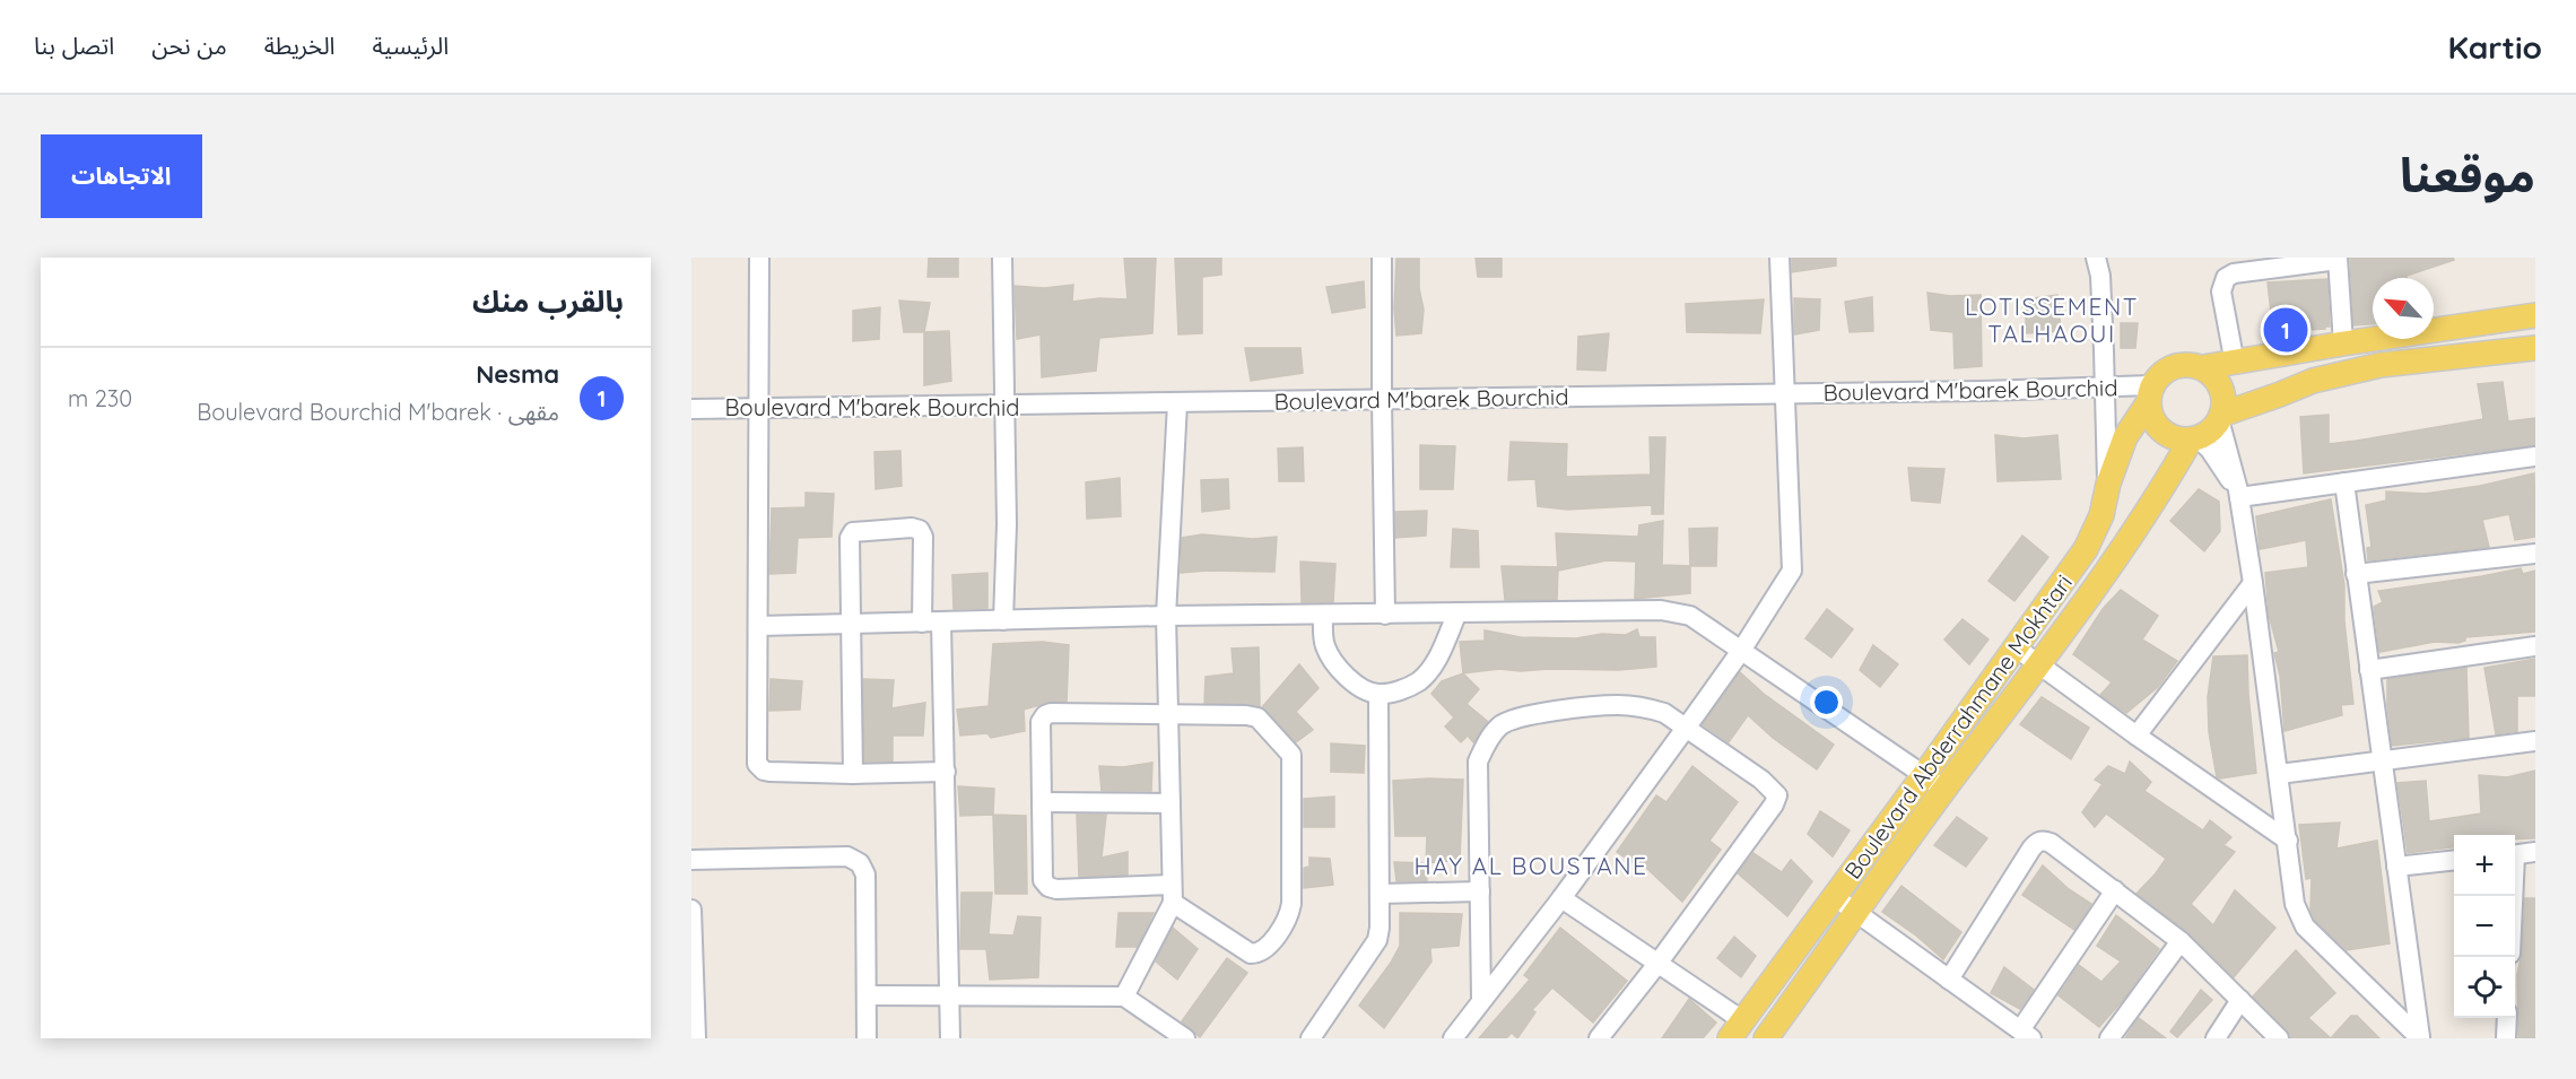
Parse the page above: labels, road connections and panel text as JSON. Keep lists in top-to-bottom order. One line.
{"streets":{"main road":["Boulevard Abderrahmane Mokhtari"],"street":["Boulevard M'barek Bourchid"]},"crossings":[["Boulevard M'barek Bourchid","Boulevard Abderrahmane Mokhtari"]],"districts":["LOTISSEMENT TALHAOUI","HAY AL BOUSTANE"],"north":"top left","page":{"header":"Kartio","nav":["الرئيسية","الخريطة","من نحن","اتصل بنا"],"title":"موقعنا","buttons":"الاتجاهات","heading":"بالقرب منك","pins":"1","list":[{"mark":"1","name":"Nesma","note":"مقهى · Boulevard Bourchid M'barek","value":"230 m"}],"map_buttons":["+","−"]}}
